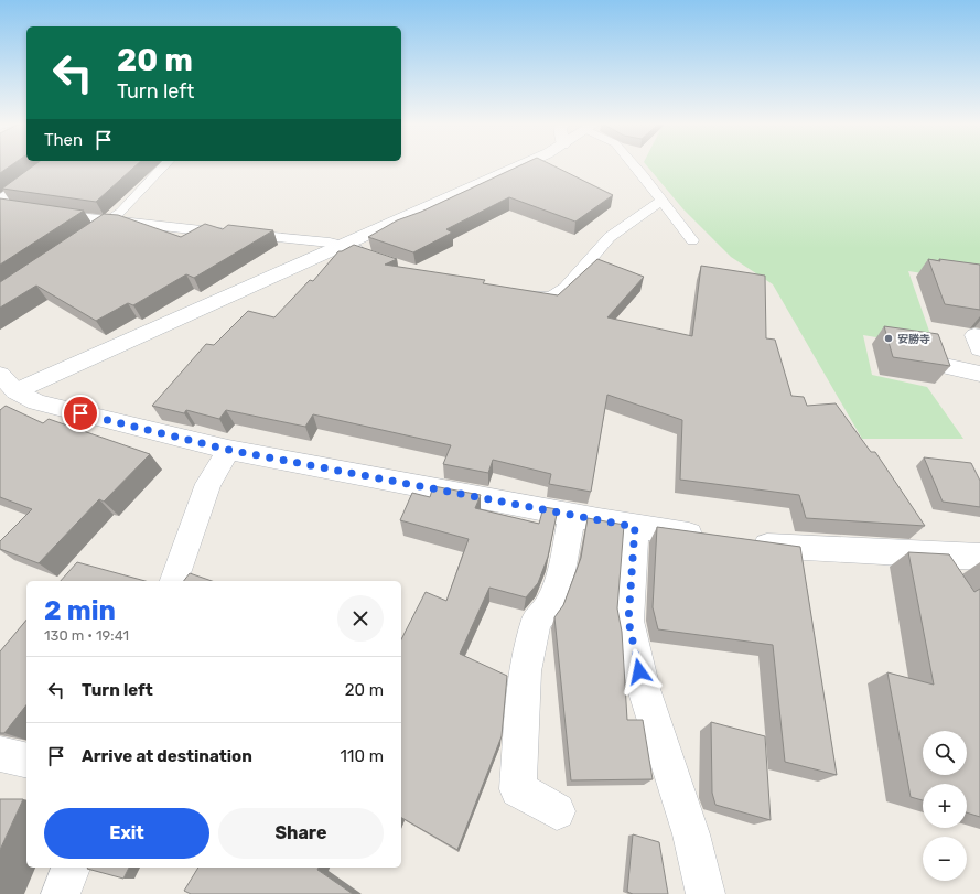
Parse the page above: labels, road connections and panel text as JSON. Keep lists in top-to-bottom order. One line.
{"places":["安勝寺"],"page":{"turn":["20 m","Turn left"],"then":"Then","heading":["2 min","130 m · 19:41"],"list":[{"name":"Turn left","value":"20 m"},{"name":"Arrive at destination","value":"110 m"}],"map_buttons":["+","−"],"buttons":["Exit","Share"]}}
